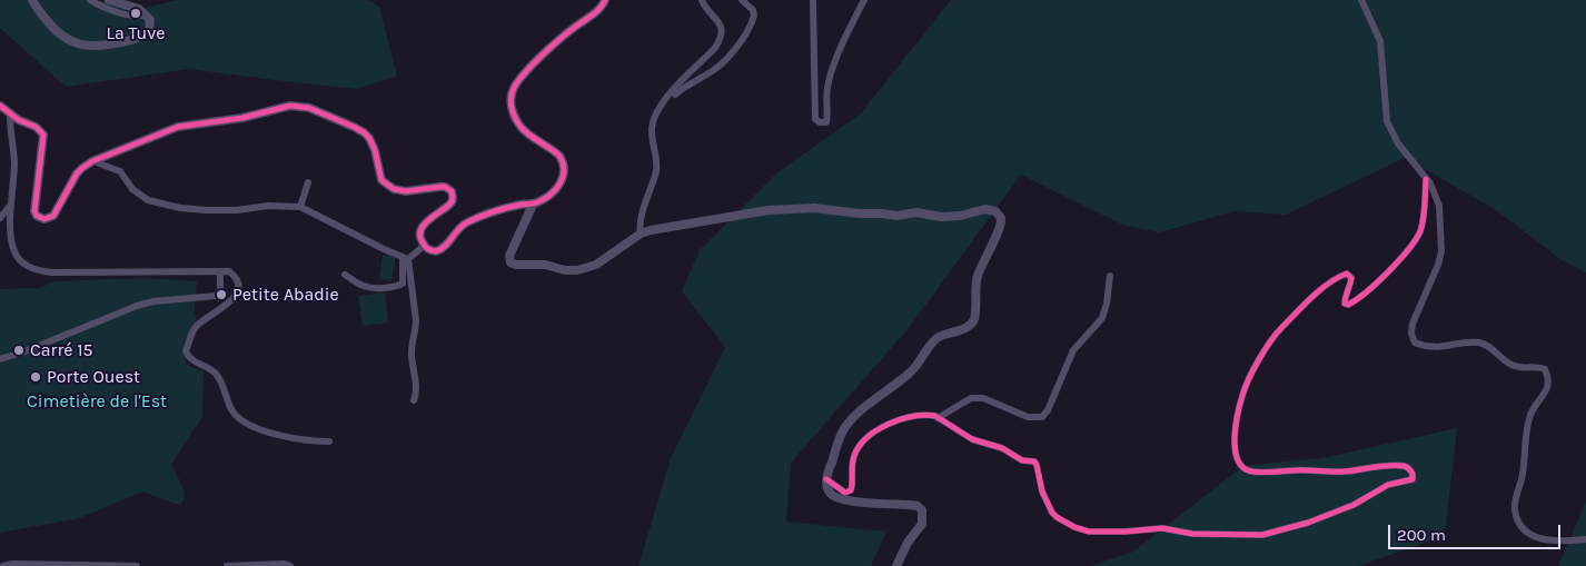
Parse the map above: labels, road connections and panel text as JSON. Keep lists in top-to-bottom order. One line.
{"parks":["Cimetière de l'Est"],"places":["La Tuve","Petite Abadie","Carré 15","Porte Ouest"],"scale_bar":"200 m"}
